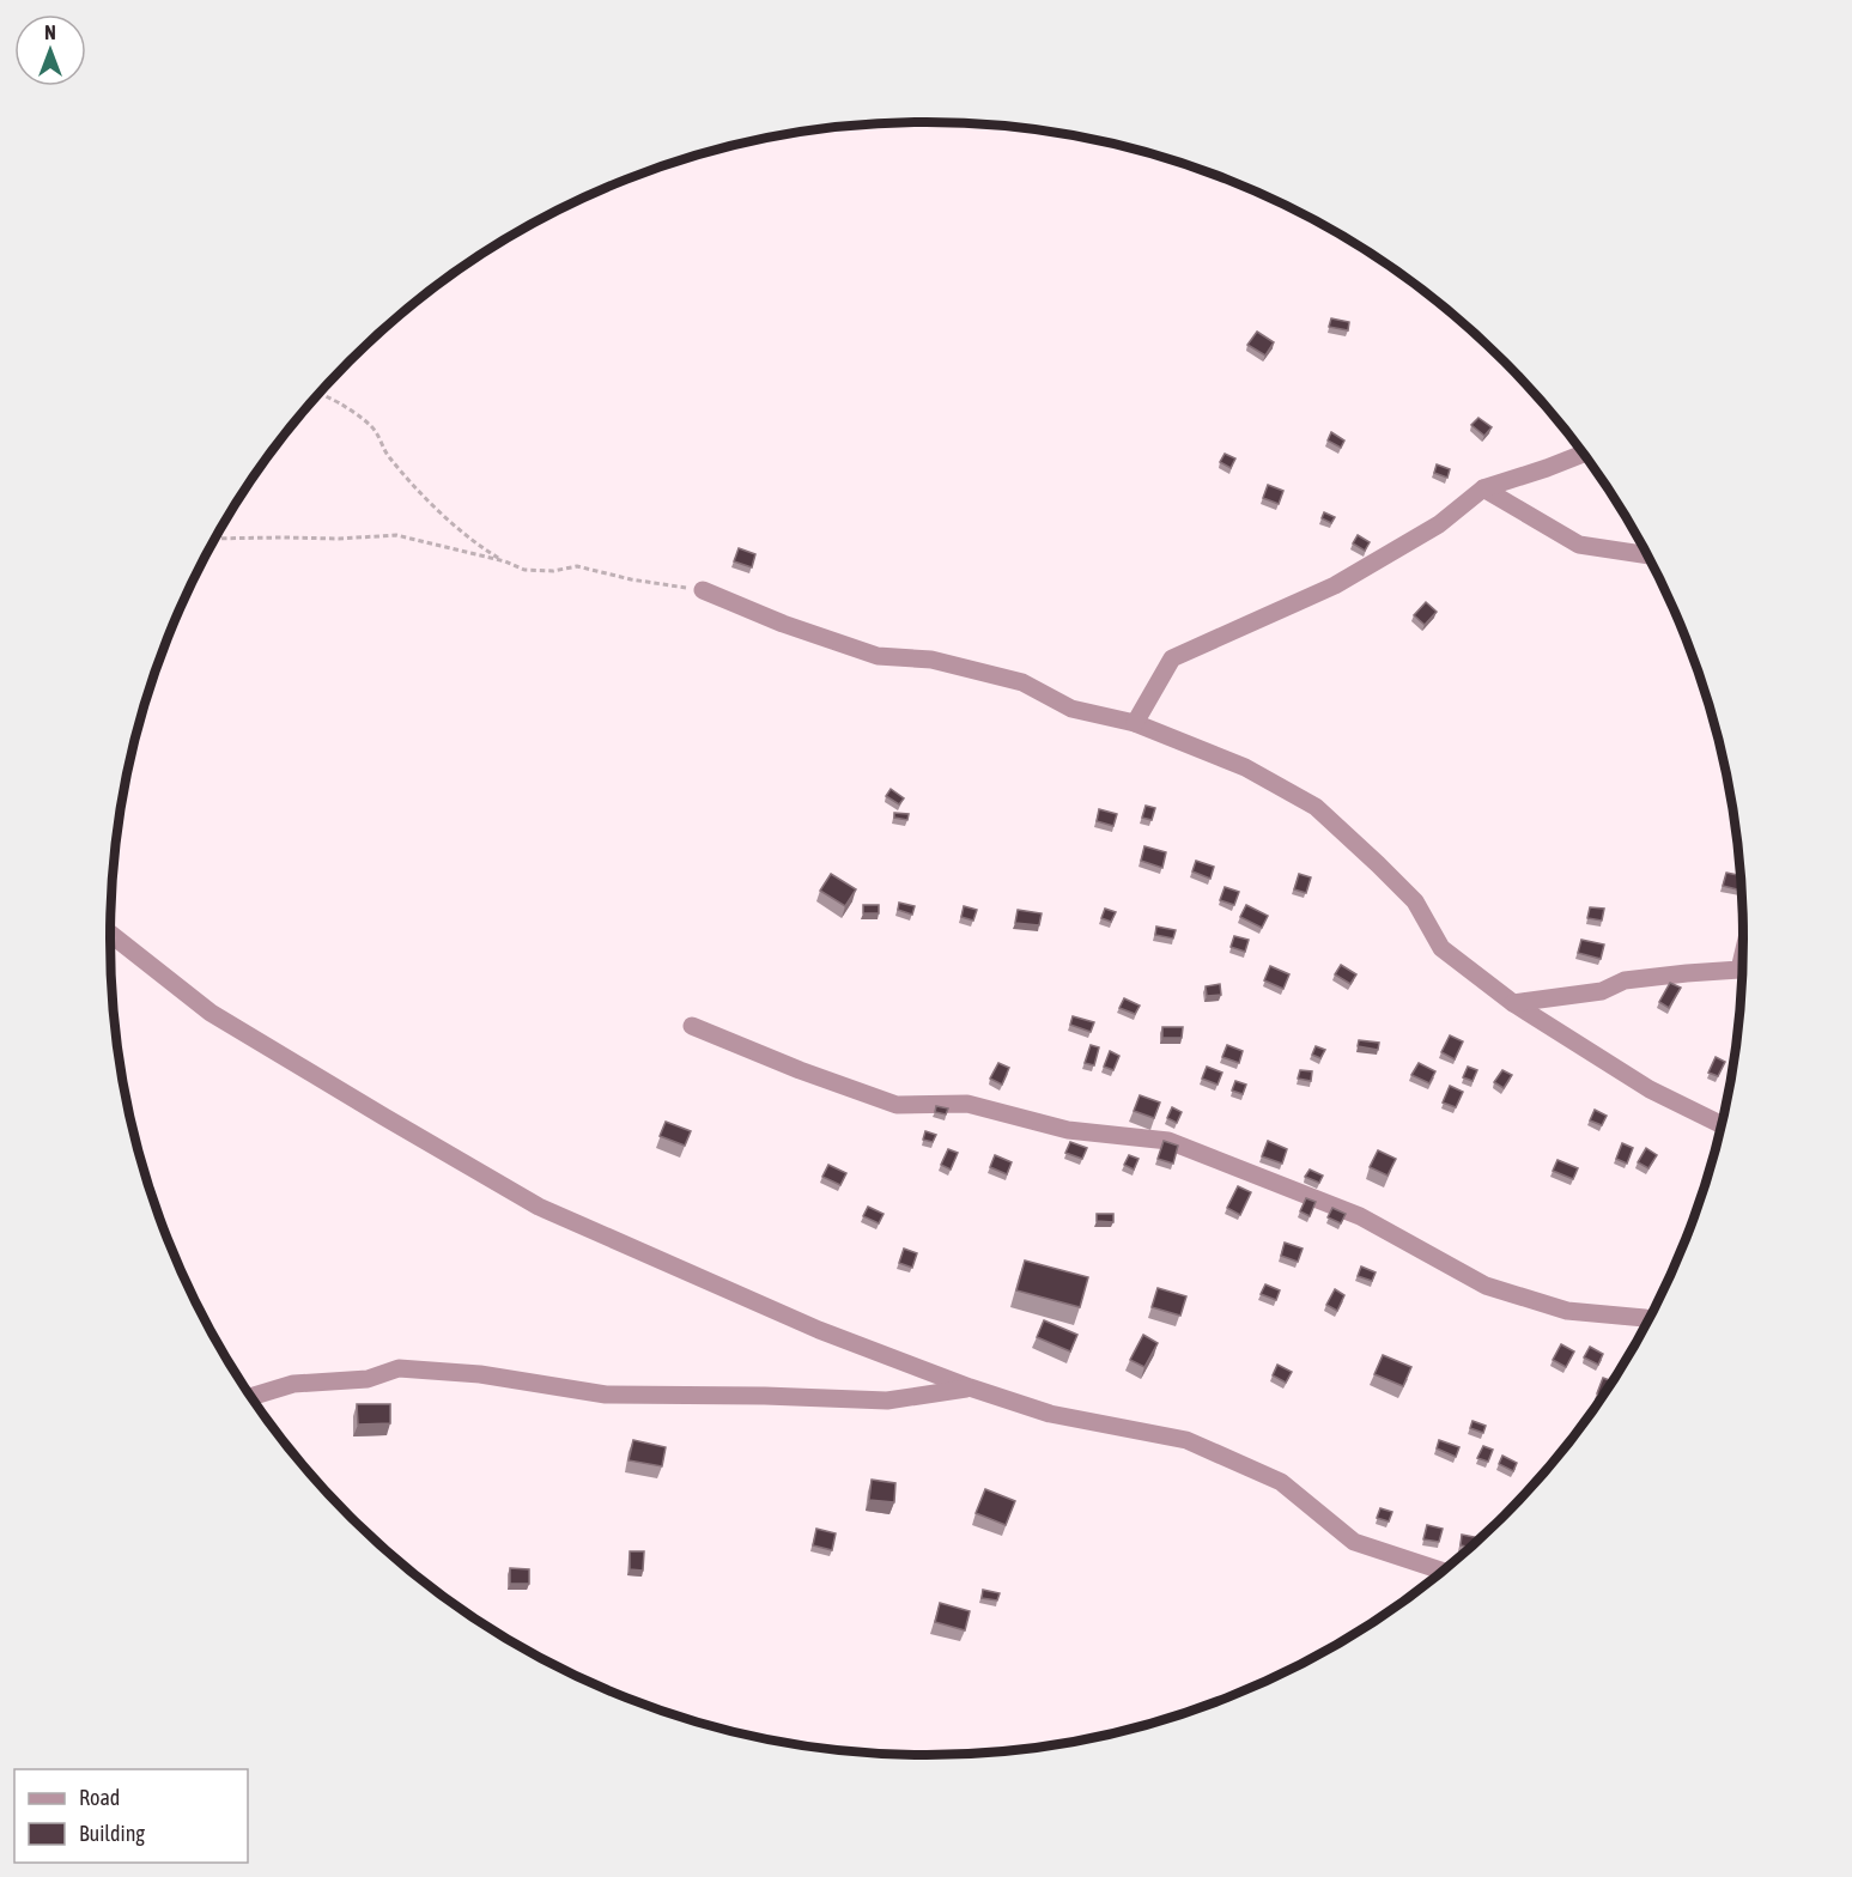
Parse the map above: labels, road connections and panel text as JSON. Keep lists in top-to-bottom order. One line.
{"legend":["Road","Building"],"north":"top"}
